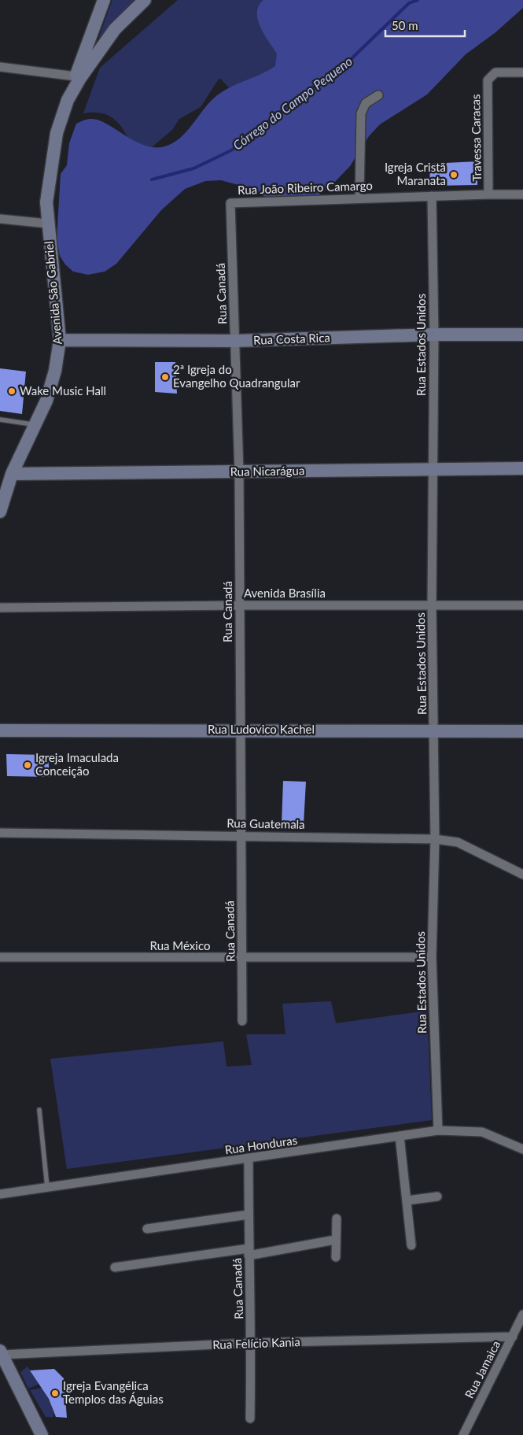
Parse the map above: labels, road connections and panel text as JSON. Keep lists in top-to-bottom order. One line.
{"streets":{"main road":["Avenida São Gabriel","Rua Costa Rica","Rua Nicarágua","Rua Ludovico Kachel"],"street":["Travessa Caracas","Rua João Ribeiro Camargo","Rua Canadá","Rua Estados Unidos","Avenida Brasília","Rua Guatemala","Rua México","Rua Honduras","Rua Felício Kania","Rua Jamaica"]},"crossings":[["Travessa Caracas","Rua João Ribeiro Camargo"],["Rua João Ribeiro Camargo","Rua Canadá"],["Rua João Ribeiro Camargo","Rua Estados Unidos"],["Avenida São Gabriel","Rua Costa Rica"],["Avenida São Gabriel","Rua Nicarágua"],["Rua Canadá","Rua Costa Rica"],["Rua Canadá","Rua Nicarágua"],["Rua Canadá","Avenida Brasília"],["Rua Canadá","Rua Ludovico Kachel"],["Rua Canadá","Rua Guatemala"],["Rua Canadá","Rua México"],["Rua Canadá","Rua Honduras"],["Rua Canadá","Rua Felício Kania"],["Rua Costa Rica","Rua Estados Unidos"],["Rua Estados Unidos","Rua Nicarágua"],["Rua Estados Unidos","Avenida Brasília"],["Rua Estados Unidos","Rua Ludovico Kachel"],["Rua Estados Unidos","Rua Guatemala"],["Rua Estados Unidos","Rua México"],["Rua Estados Unidos","Rua Honduras"],["Rua Felício Kania","Rua Jamaica"]],"water":["Córrego do Campo Pequeno"],"places":["Igreja Cristã Maranata","2ª Igreja do Evangelho Quadrangular","Wake Music Hall","Igreja Imaculada Conceição","Igreja Evangélica Templos das Águias"],"scale_bar":"50 m"}
